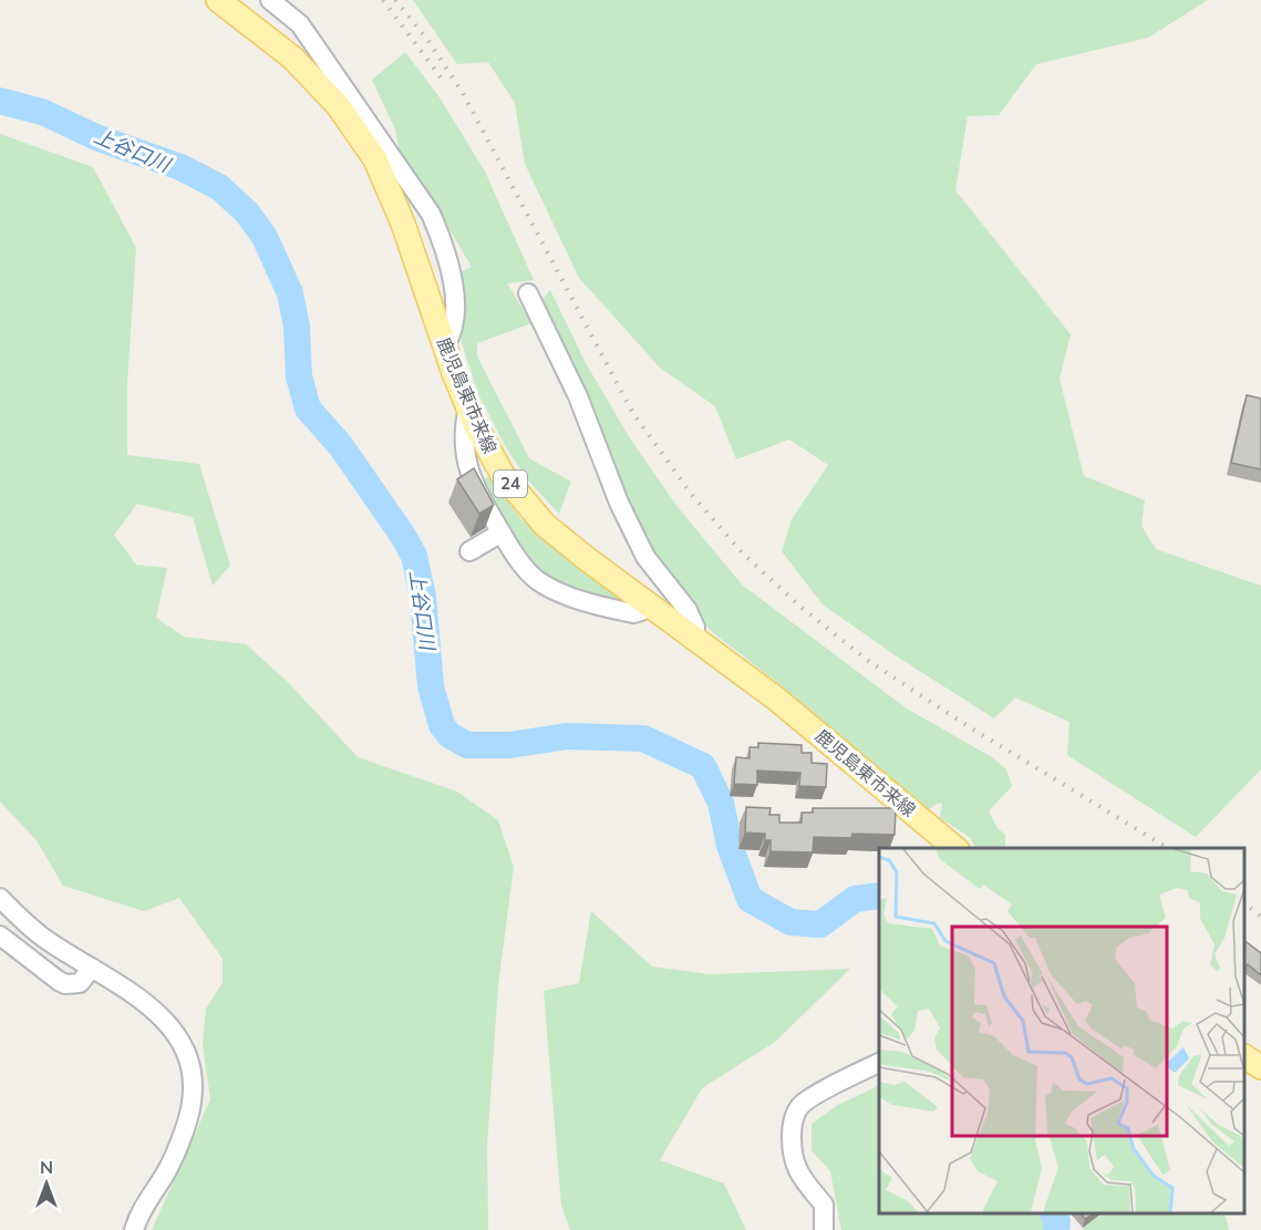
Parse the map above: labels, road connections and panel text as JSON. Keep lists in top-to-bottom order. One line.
{"streets":{"main road":["鹿児島東市来線","24"]},"water":["上谷口川"],"north":"top"}
